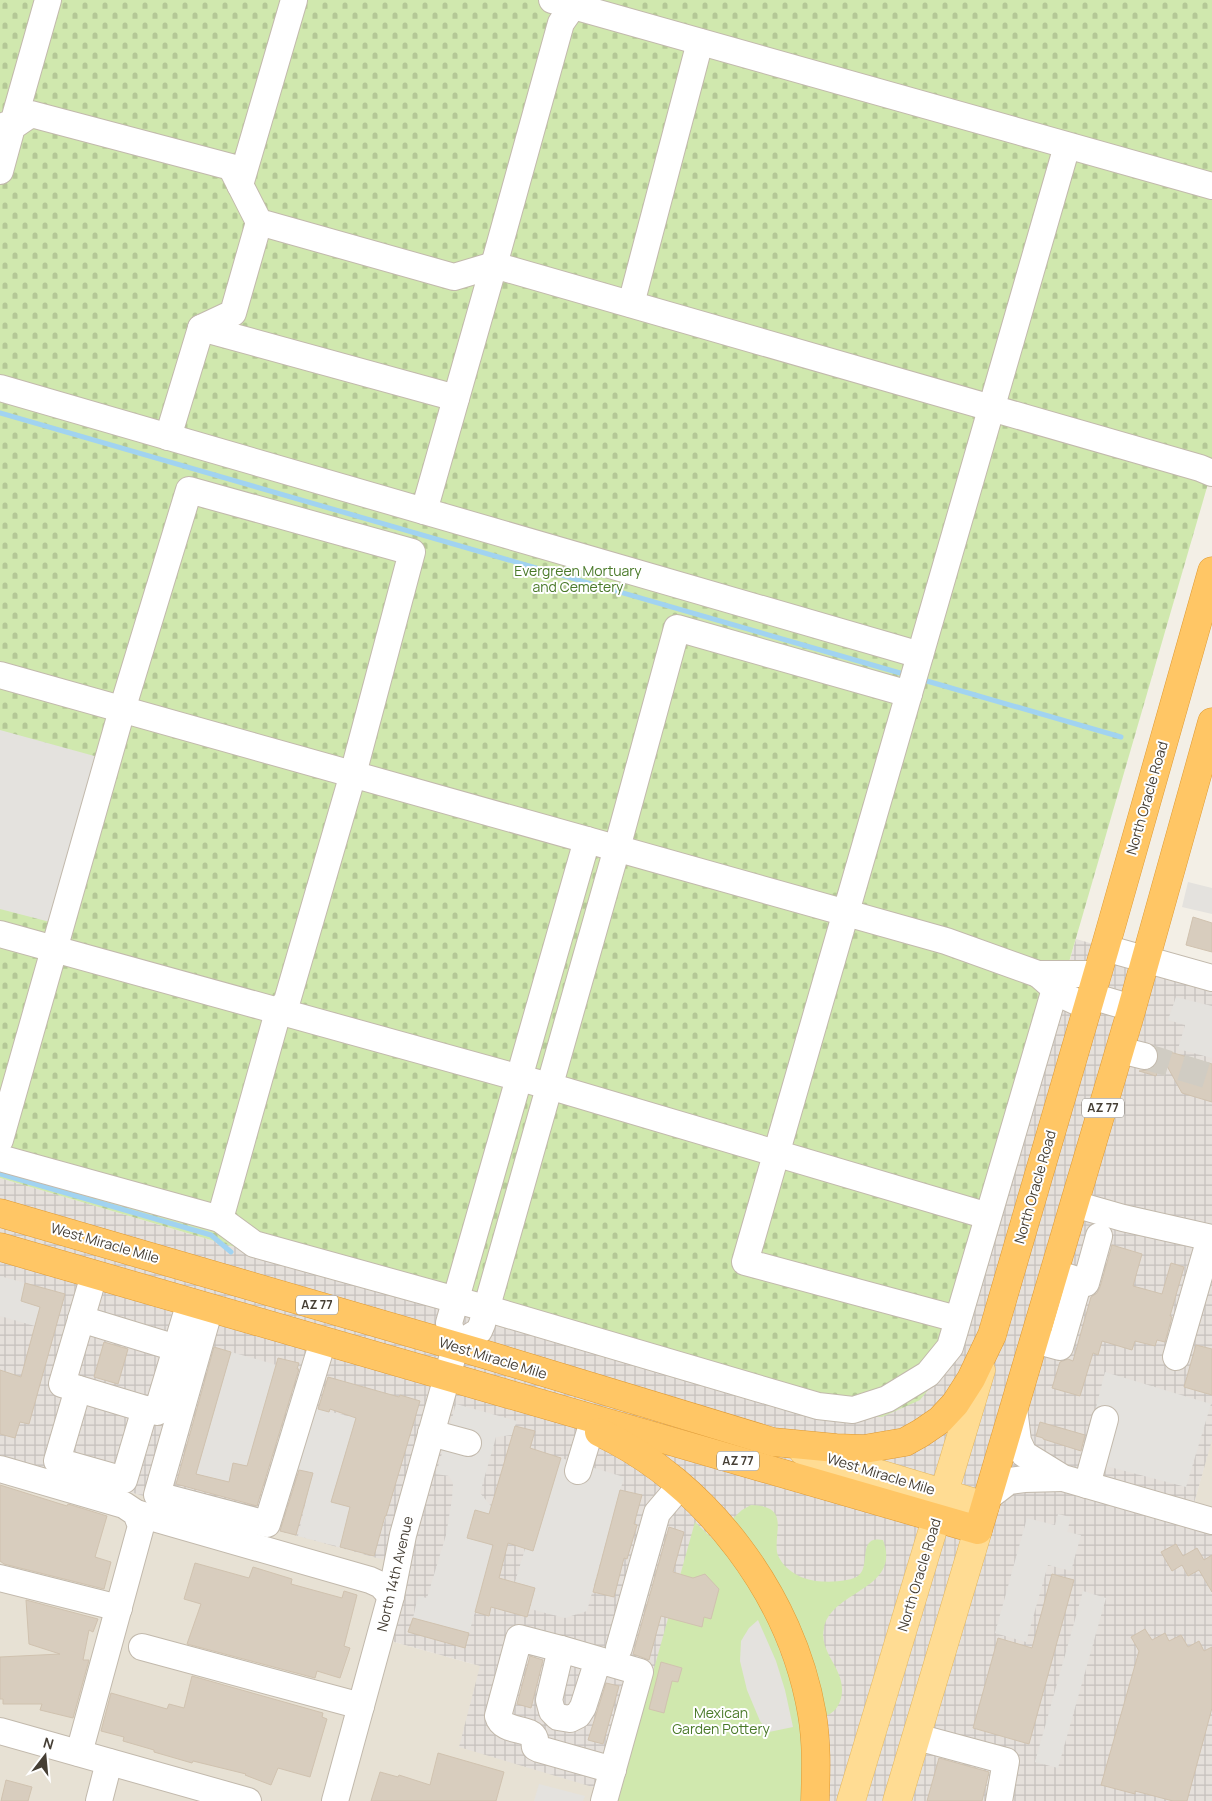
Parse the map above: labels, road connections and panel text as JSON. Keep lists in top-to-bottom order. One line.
{"streets":{"highway":["North Oracle Road","AZ 77","West Miracle Mile"],"street":["North 14th Avenue"]},"crossings":[["North Oracle Road","AZ 77"],["North Oracle Road","West Miracle Mile"],["AZ 77","West Miracle Mile"],["West Miracle Mile","North 14th Avenue"]],"parks":["Evergreen Mortuary and Cemetery","Mexican Garden Pottery"],"north":"top"}
